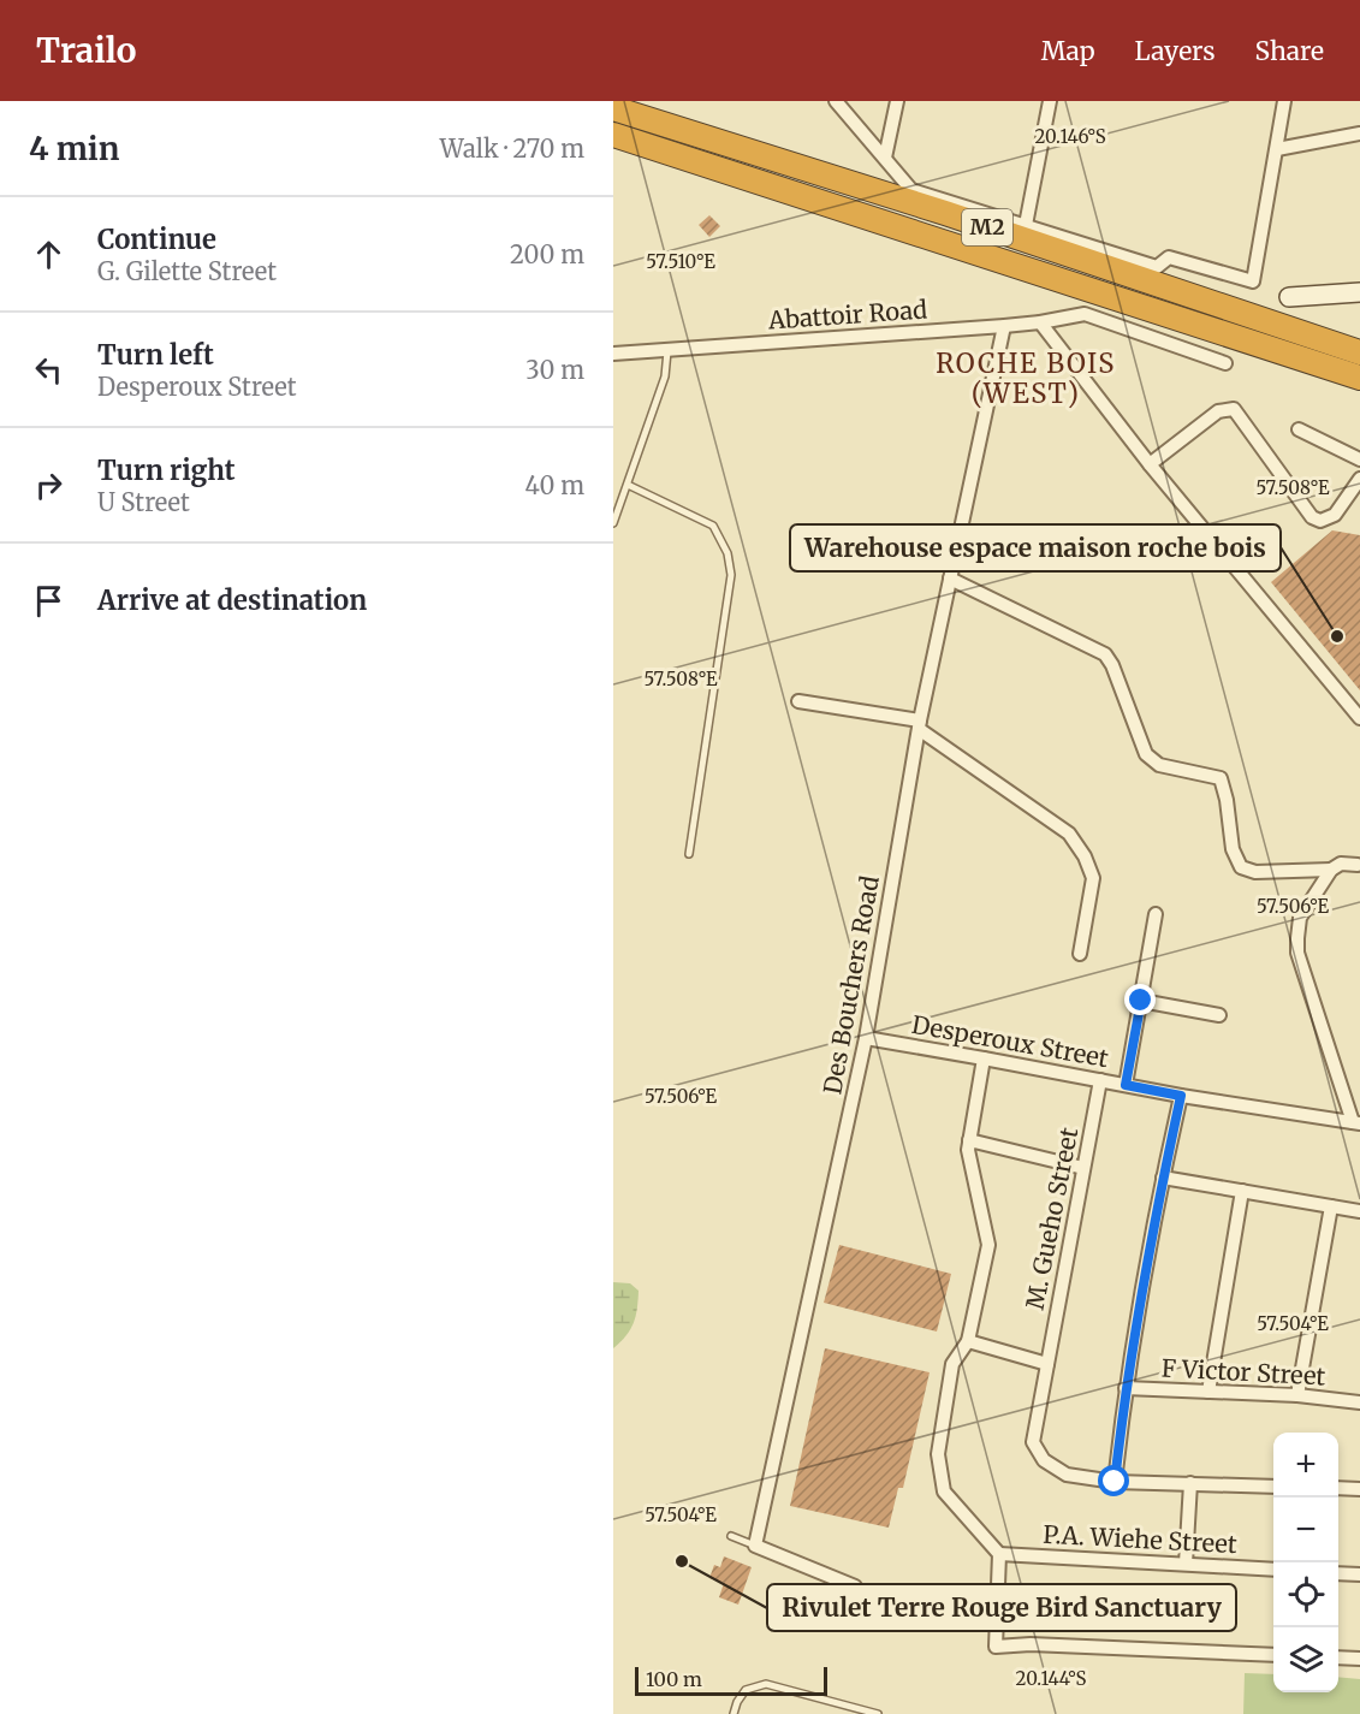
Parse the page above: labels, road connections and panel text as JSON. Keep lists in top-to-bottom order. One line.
{"streets":{"highway":["M2"],"street":["Abattoir Road","Des Bouchers Road","Desperoux Street","M. Gueho Street","F Victor Street","P.A. Wiehe Street"]},"crossings":[["Abattoir Road","Des Bouchers Road"],["Des Bouchers Road","Desperoux Street"],["Desperoux Street","M. Gueho Street"]],"districts":["ROCHE BOIS (WEST)"],"places":["Warehouse espace maison roche bois","Rivulet Terre Rouge Bird Sanctuary"],"scale_bar":"100 m","page":{"header":"Trailo","nav":["Map","Layers","Share"],"heading":["4 min","Walk · 270 m"],"list":[["Continue","G. Gilette Street","200 m"],["Turn left","Desperoux Street","30 m"],["Turn right","U Street","40 m"],"Arrive at destination"],"map_buttons":["+","−"],"scale":"100 m"},"coordinates":["20.146°S","57.510°E","57.508°E","57.506°E","57.504°E","20.144°S"]}
